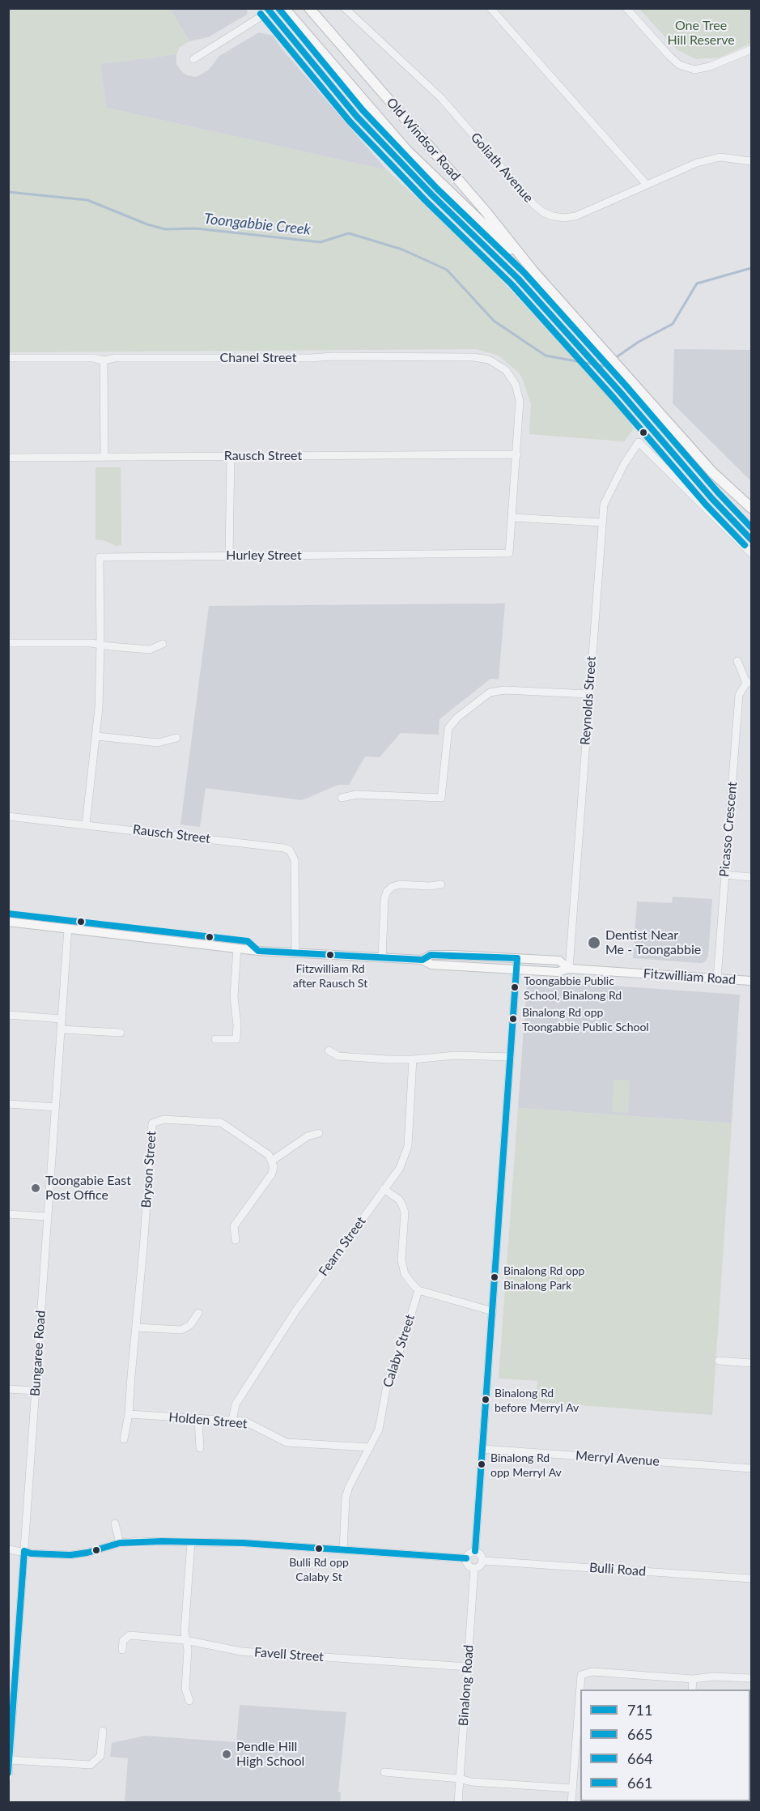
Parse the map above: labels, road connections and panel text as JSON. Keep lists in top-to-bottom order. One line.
{"streets":{"highway":["Old Windsor Road"],"main road":["Fitzwilliam Road"],"street":["Goliath Avenue","Chanel Street","Rausch Street","Hurley Street","Reynolds Street","Picasso Crescent","Bryson Street","Fearn Street","Calaby Street","Bungaree Road","Holden Street","Merryl Avenue","Bulli Road","Favell Street","Binalong Road"]},"crossings":[["Chanel Street","Hurley Street"],["Rausch Street","Hurley Street"],["Rausch Street","Fitzwilliam Road"],["Reynolds Street","Fitzwilliam Road"],["Picasso Crescent","Fitzwilliam Road"],["Fitzwilliam Road","Bungaree Road"],["Bryson Street","Holden Street"],["Fearn Street","Holden Street"],["Calaby Street","Holden Street"],["Bulli Road","Binalong Road"],["Favell Street","Binalong Road"]],"water":["Toongabbie Creek"],"parks":["One Tree Hill Reserve"],"places":["Dentist Near Me - Toongabbie","Fitzwilliam Rd after Rausch St","Toongabbie Public School, Binalong Rd","Binalong Rd opp Toongabbie Public School","Toongabie East Post Office","Binalong Rd opp Binalong Park","Binalong Rd before Merryl Av","Binalong Rd opp Merryl Av","Bulli Rd opp Calaby St","Pendle Hill High School"],"lines":["transit line 665","transit line 661","transit line 664","transit line 711"],"legend":["711","665","664","661"]}
